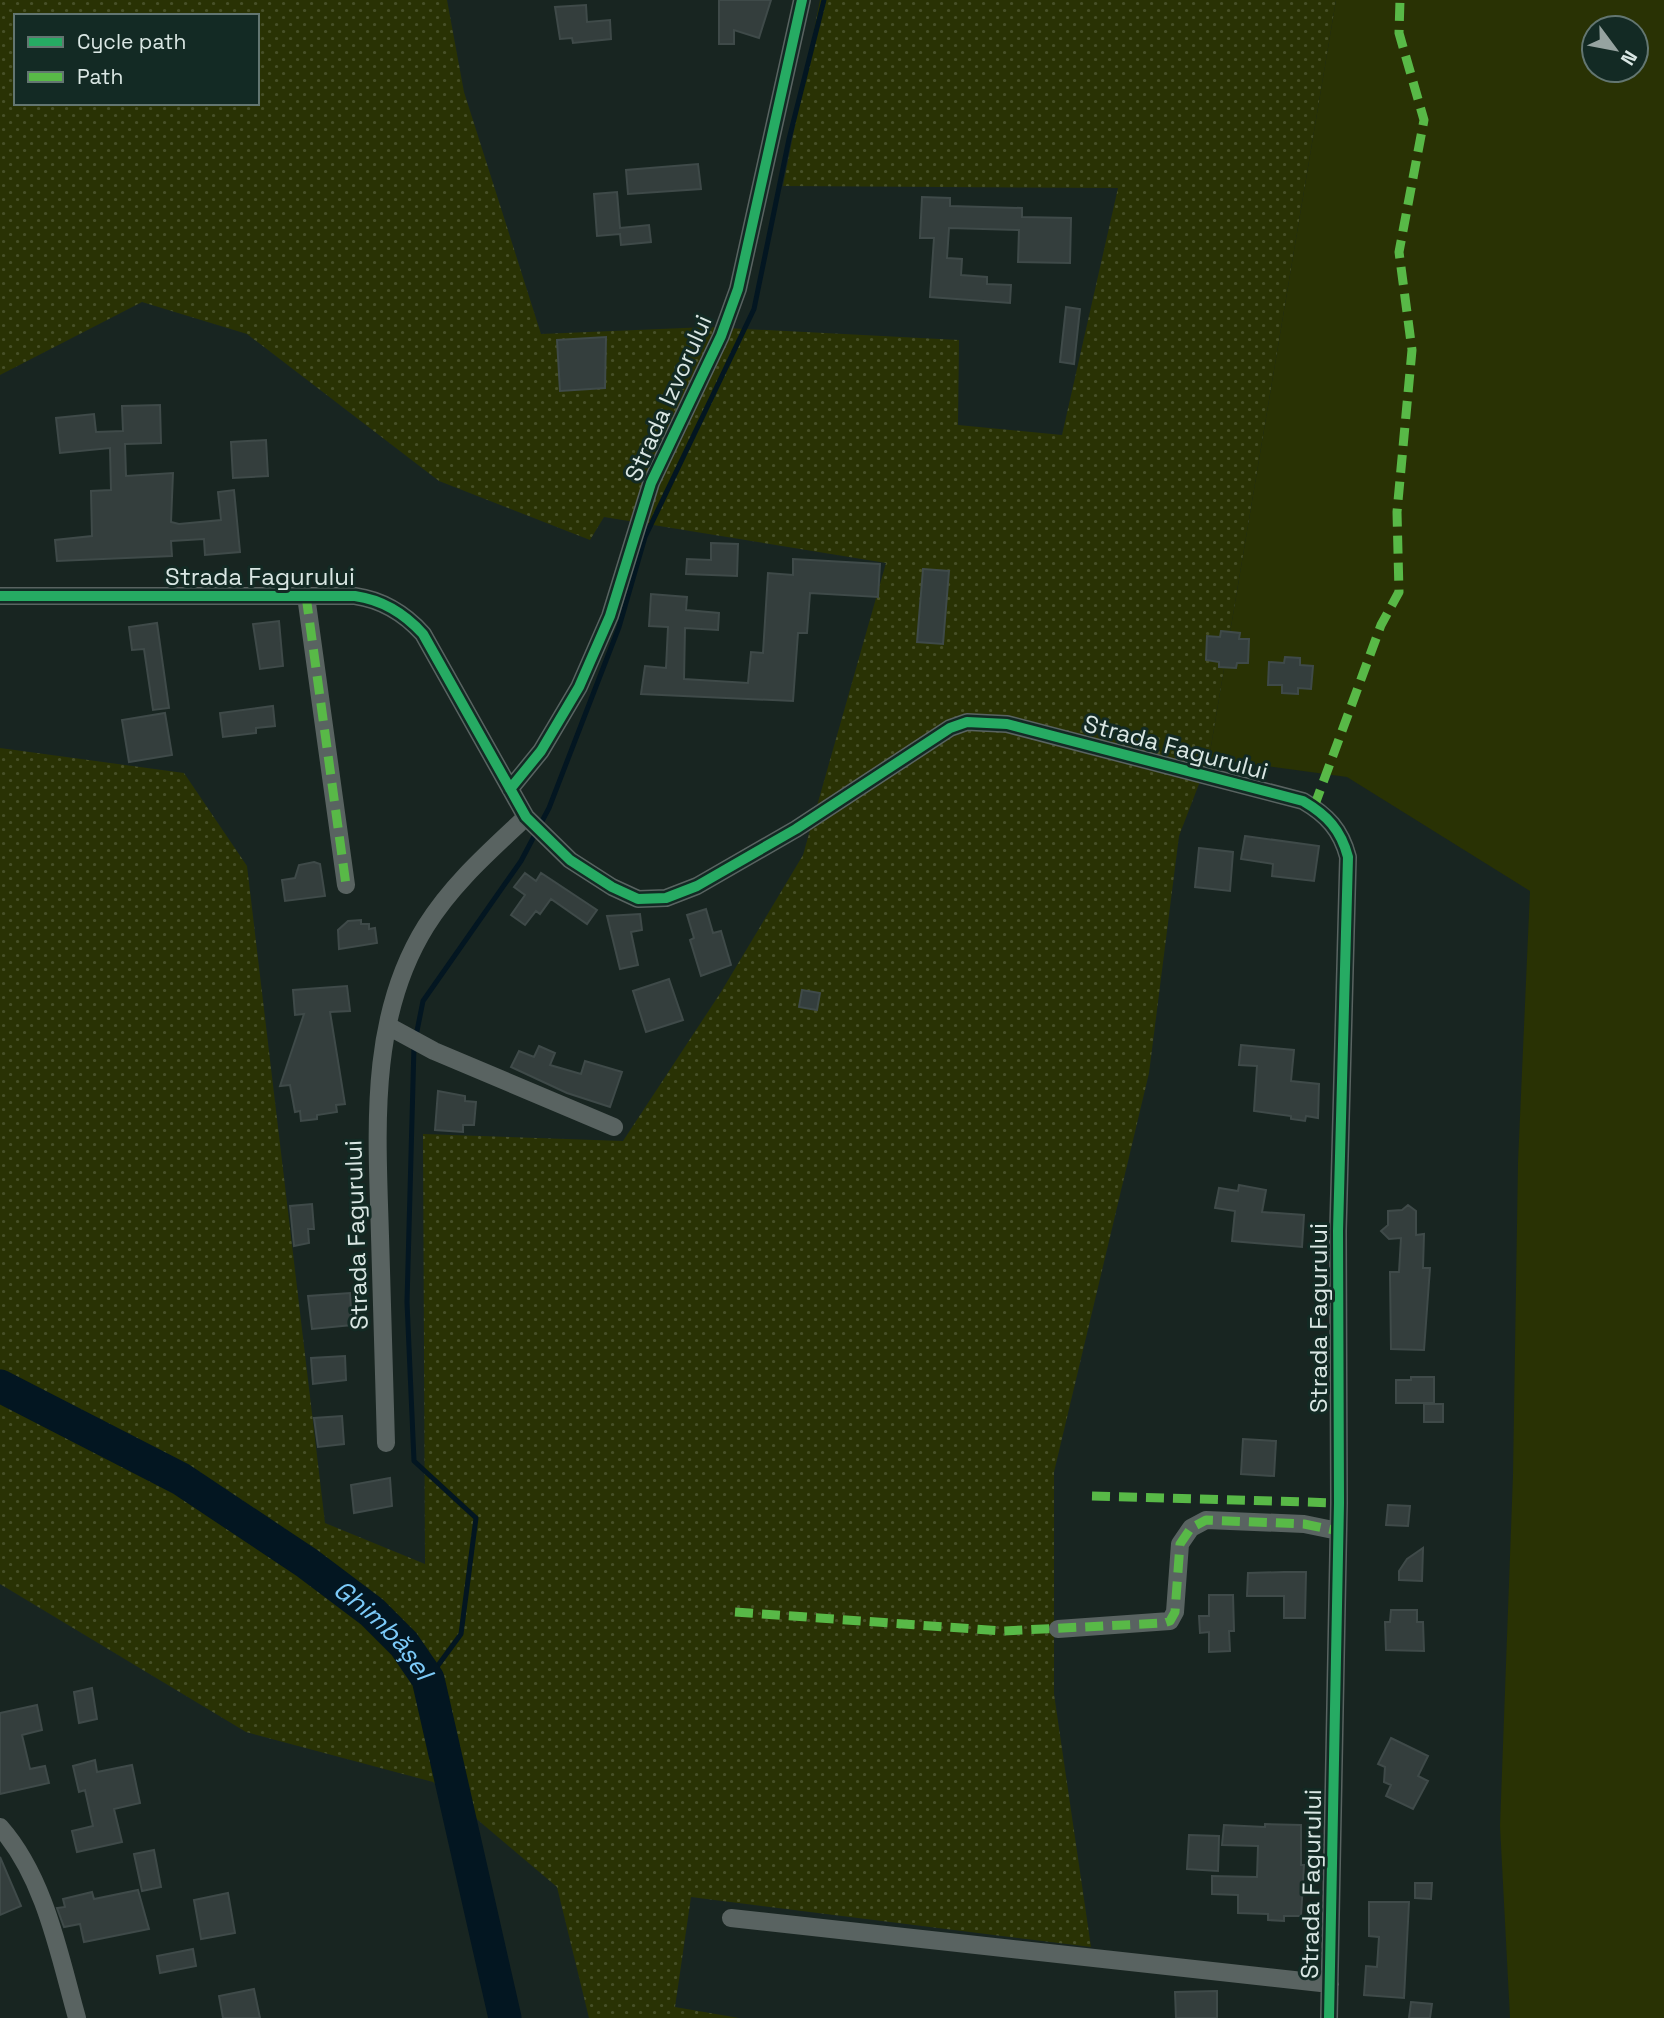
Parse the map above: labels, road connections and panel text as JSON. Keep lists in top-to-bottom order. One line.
{"streets":{"street":["Strada Izvorului","Strada Fagurului"]},"crossings":[["Strada Izvorului","Strada Fagurului"]],"water":["Ghimbășel"],"legend":["Cycle path","Path"],"north":"bottom right"}
